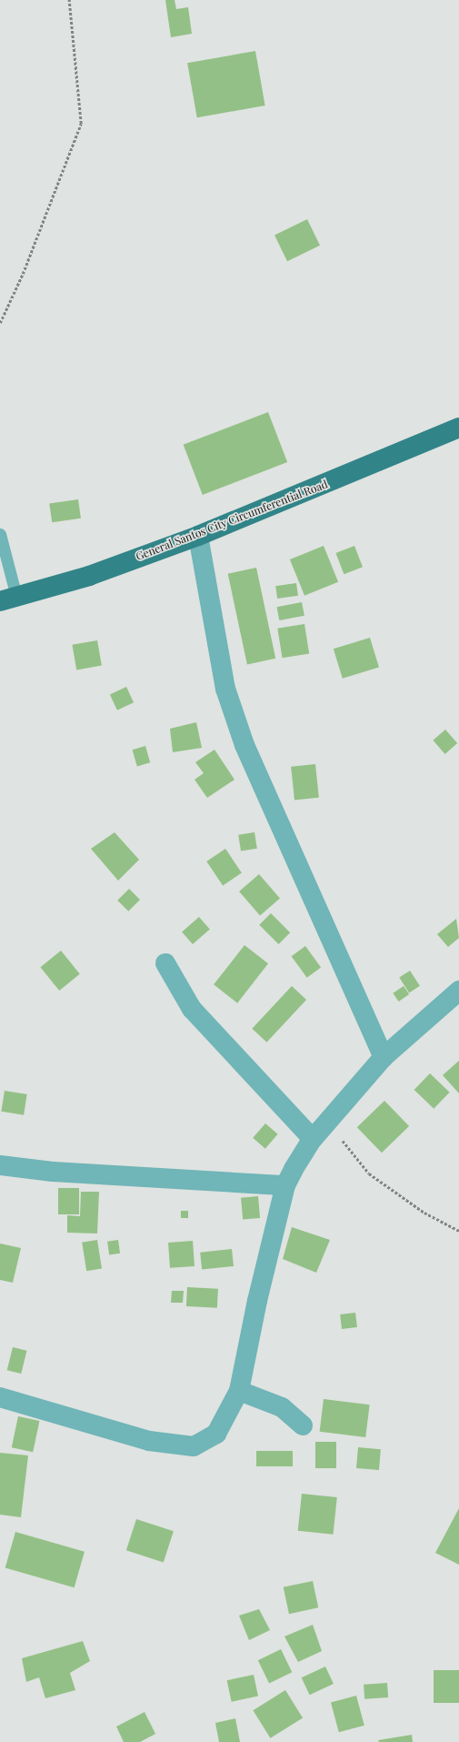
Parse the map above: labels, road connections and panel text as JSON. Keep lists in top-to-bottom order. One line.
{"streets":{"main road":["General Santos City Circumferential Road"]}}
